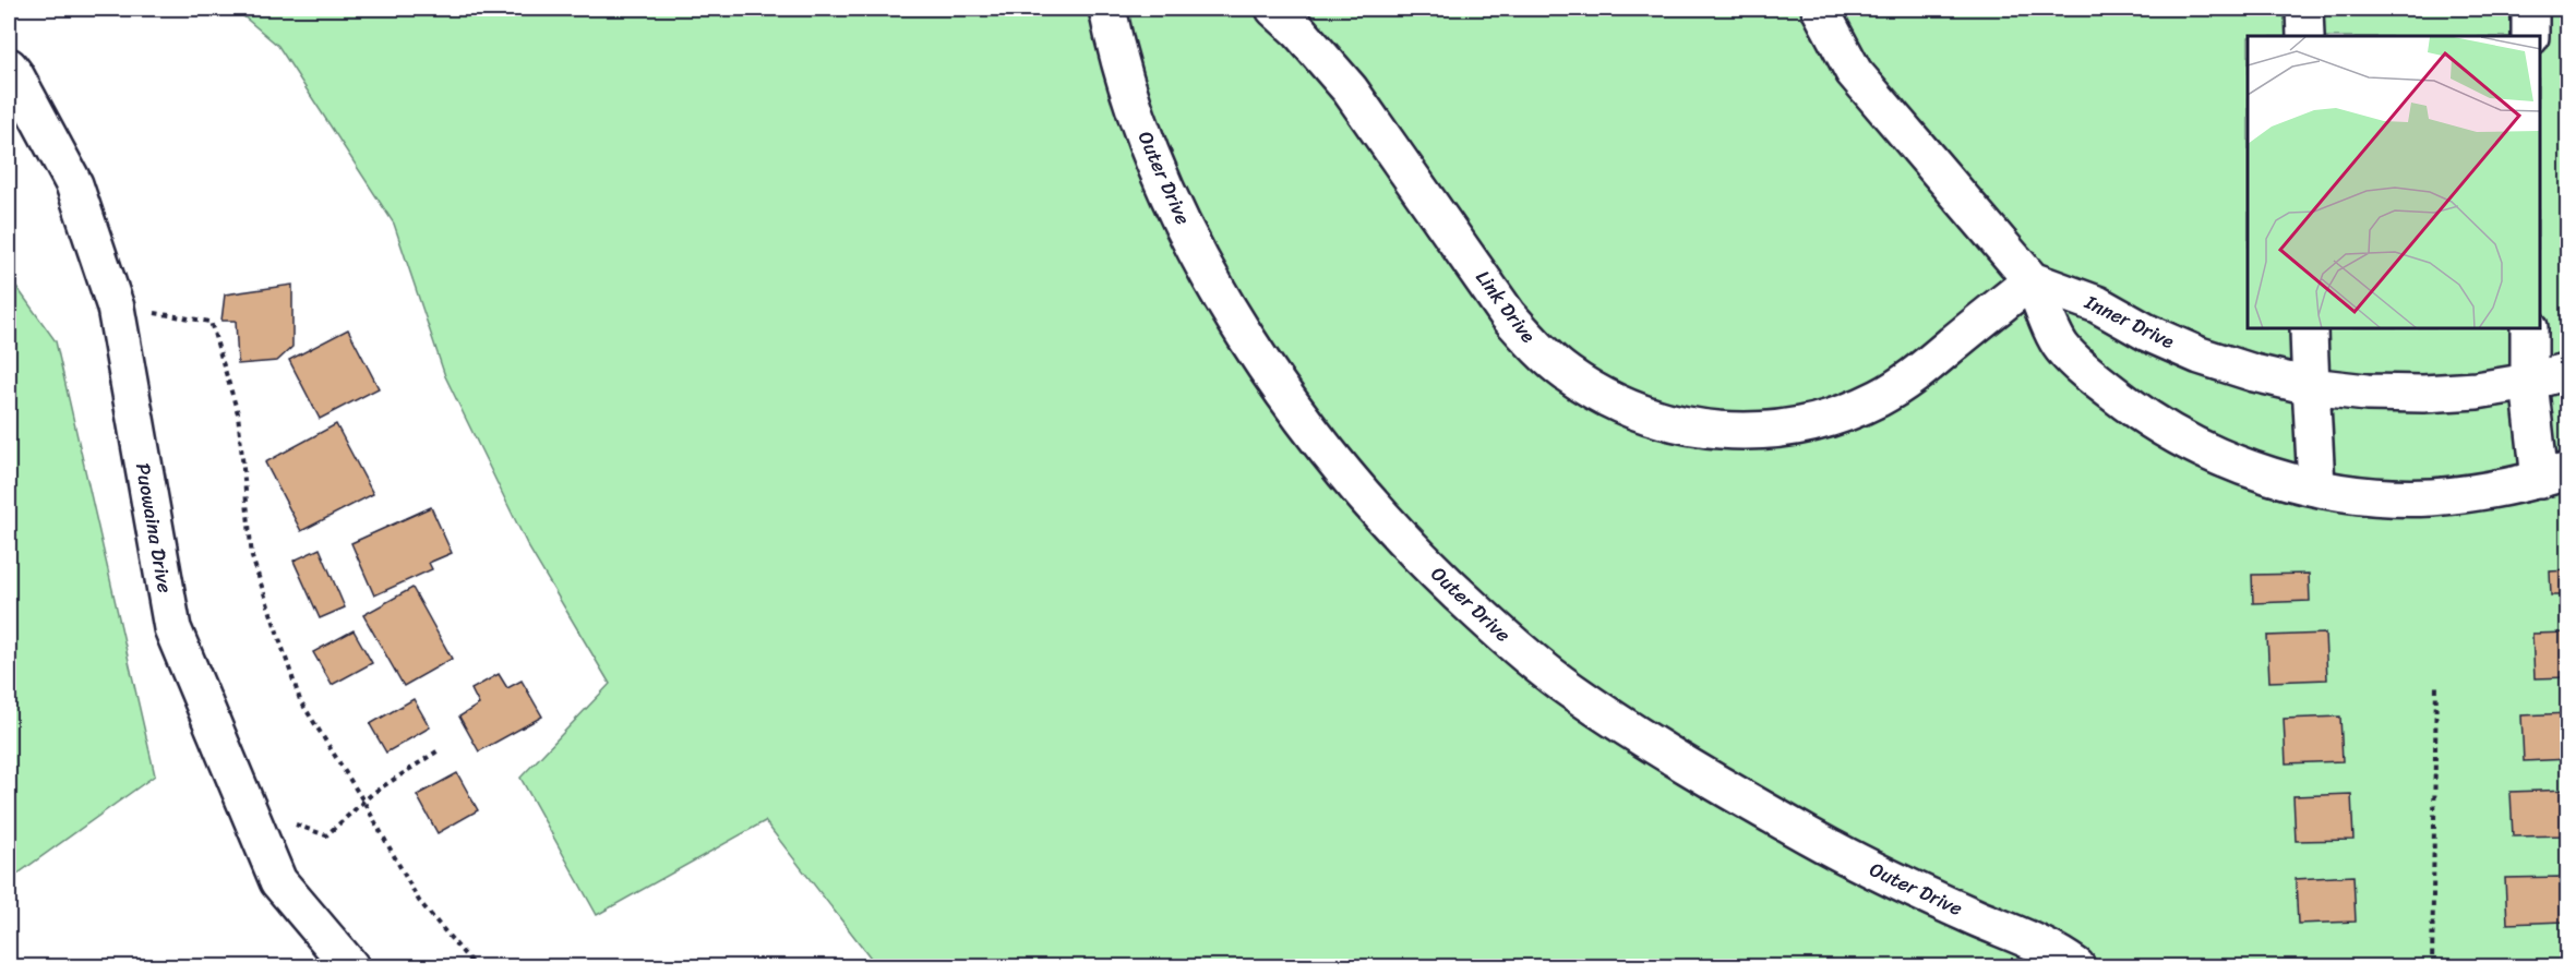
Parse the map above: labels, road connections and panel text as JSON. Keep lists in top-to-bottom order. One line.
{"streets":{"street":["Outer Drive","Link Drive","Inner Drive","Puowaina Drive"]},"crossings":[["Link Drive","Inner Drive"]]}
